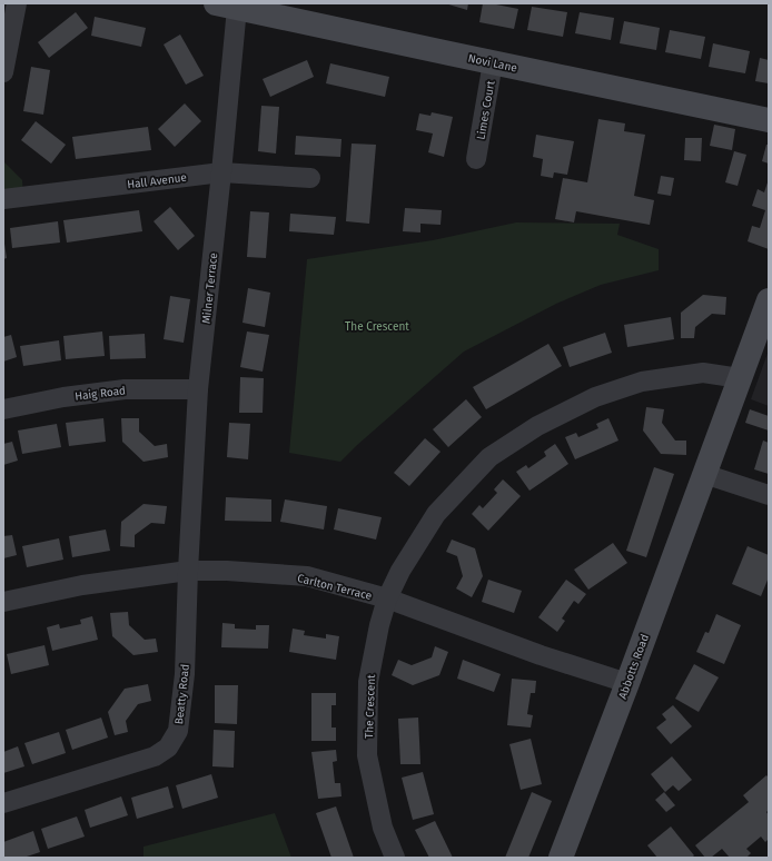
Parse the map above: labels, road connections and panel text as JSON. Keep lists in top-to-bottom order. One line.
{"streets":{"street":["Novi Lane","Limes Court","Hall Avenue","Milner Terrace","Haig Road","Carlton Terrace","Abbotts Road","Beatty Road","The Crescent"]},"crossings":[["Novi Lane","Limes Court"],["Novi Lane","Milner Terrace"],["Hall Avenue","Milner Terrace"],["Milner Terrace","Haig Road"],["Milner Terrace","Carlton Terrace"],["Milner Terrace","Beatty Road"],["Carlton Terrace","Abbotts Road"],["Carlton Terrace","Beatty Road"],["Carlton Terrace","The Crescent"],["Abbotts Road","The Crescent"]],"parks":["The Crescent"]}
